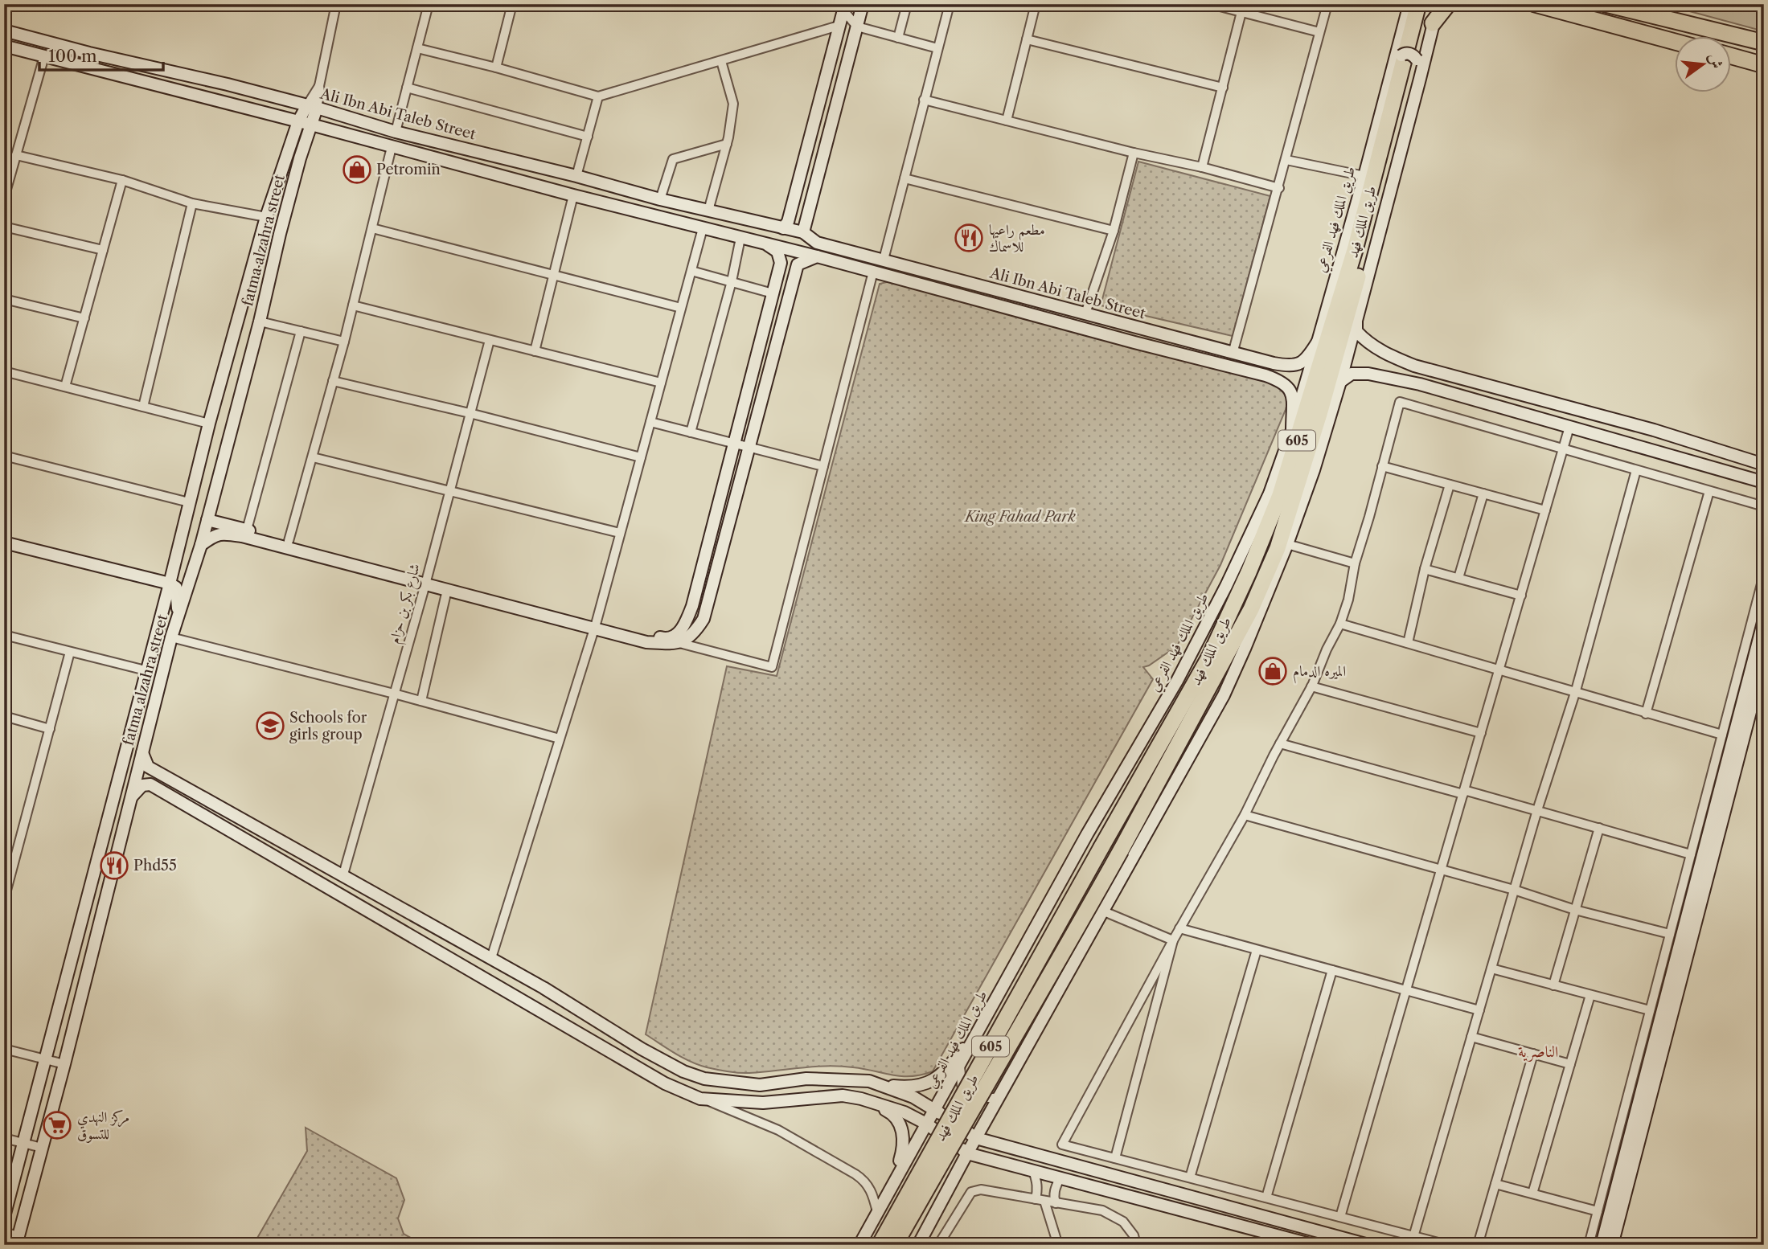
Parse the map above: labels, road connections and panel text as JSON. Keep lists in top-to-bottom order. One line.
{"streets":{"highway":["طريق الملك فهد","605"],"street":["Ali Ibn Abi Taleb Street","طريق الملك فهد الفرعي","fatma alzahra street","شارع بكر بن حزام"]},"crossings":[["Ali Ibn Abi Taleb Street","طريق الملك فهد الفرعي"],["Ali Ibn Abi Taleb Street","fatma alzahra street"],["طريق الملك فهد الفرعي","طريق الملك فهد"]],"districts":["الناصرية"],"parks":["King Fahad Park"],"places":{"shop":["Petromin","الميره الدمام"],"restaurant":["مطعم راعيها للاسماك","Phd55"],"school or university":["Schools for girls group"],"supermarket":["مركز النهدي للتسوق"]},"scale_bar":"100 m","north":"right"}
